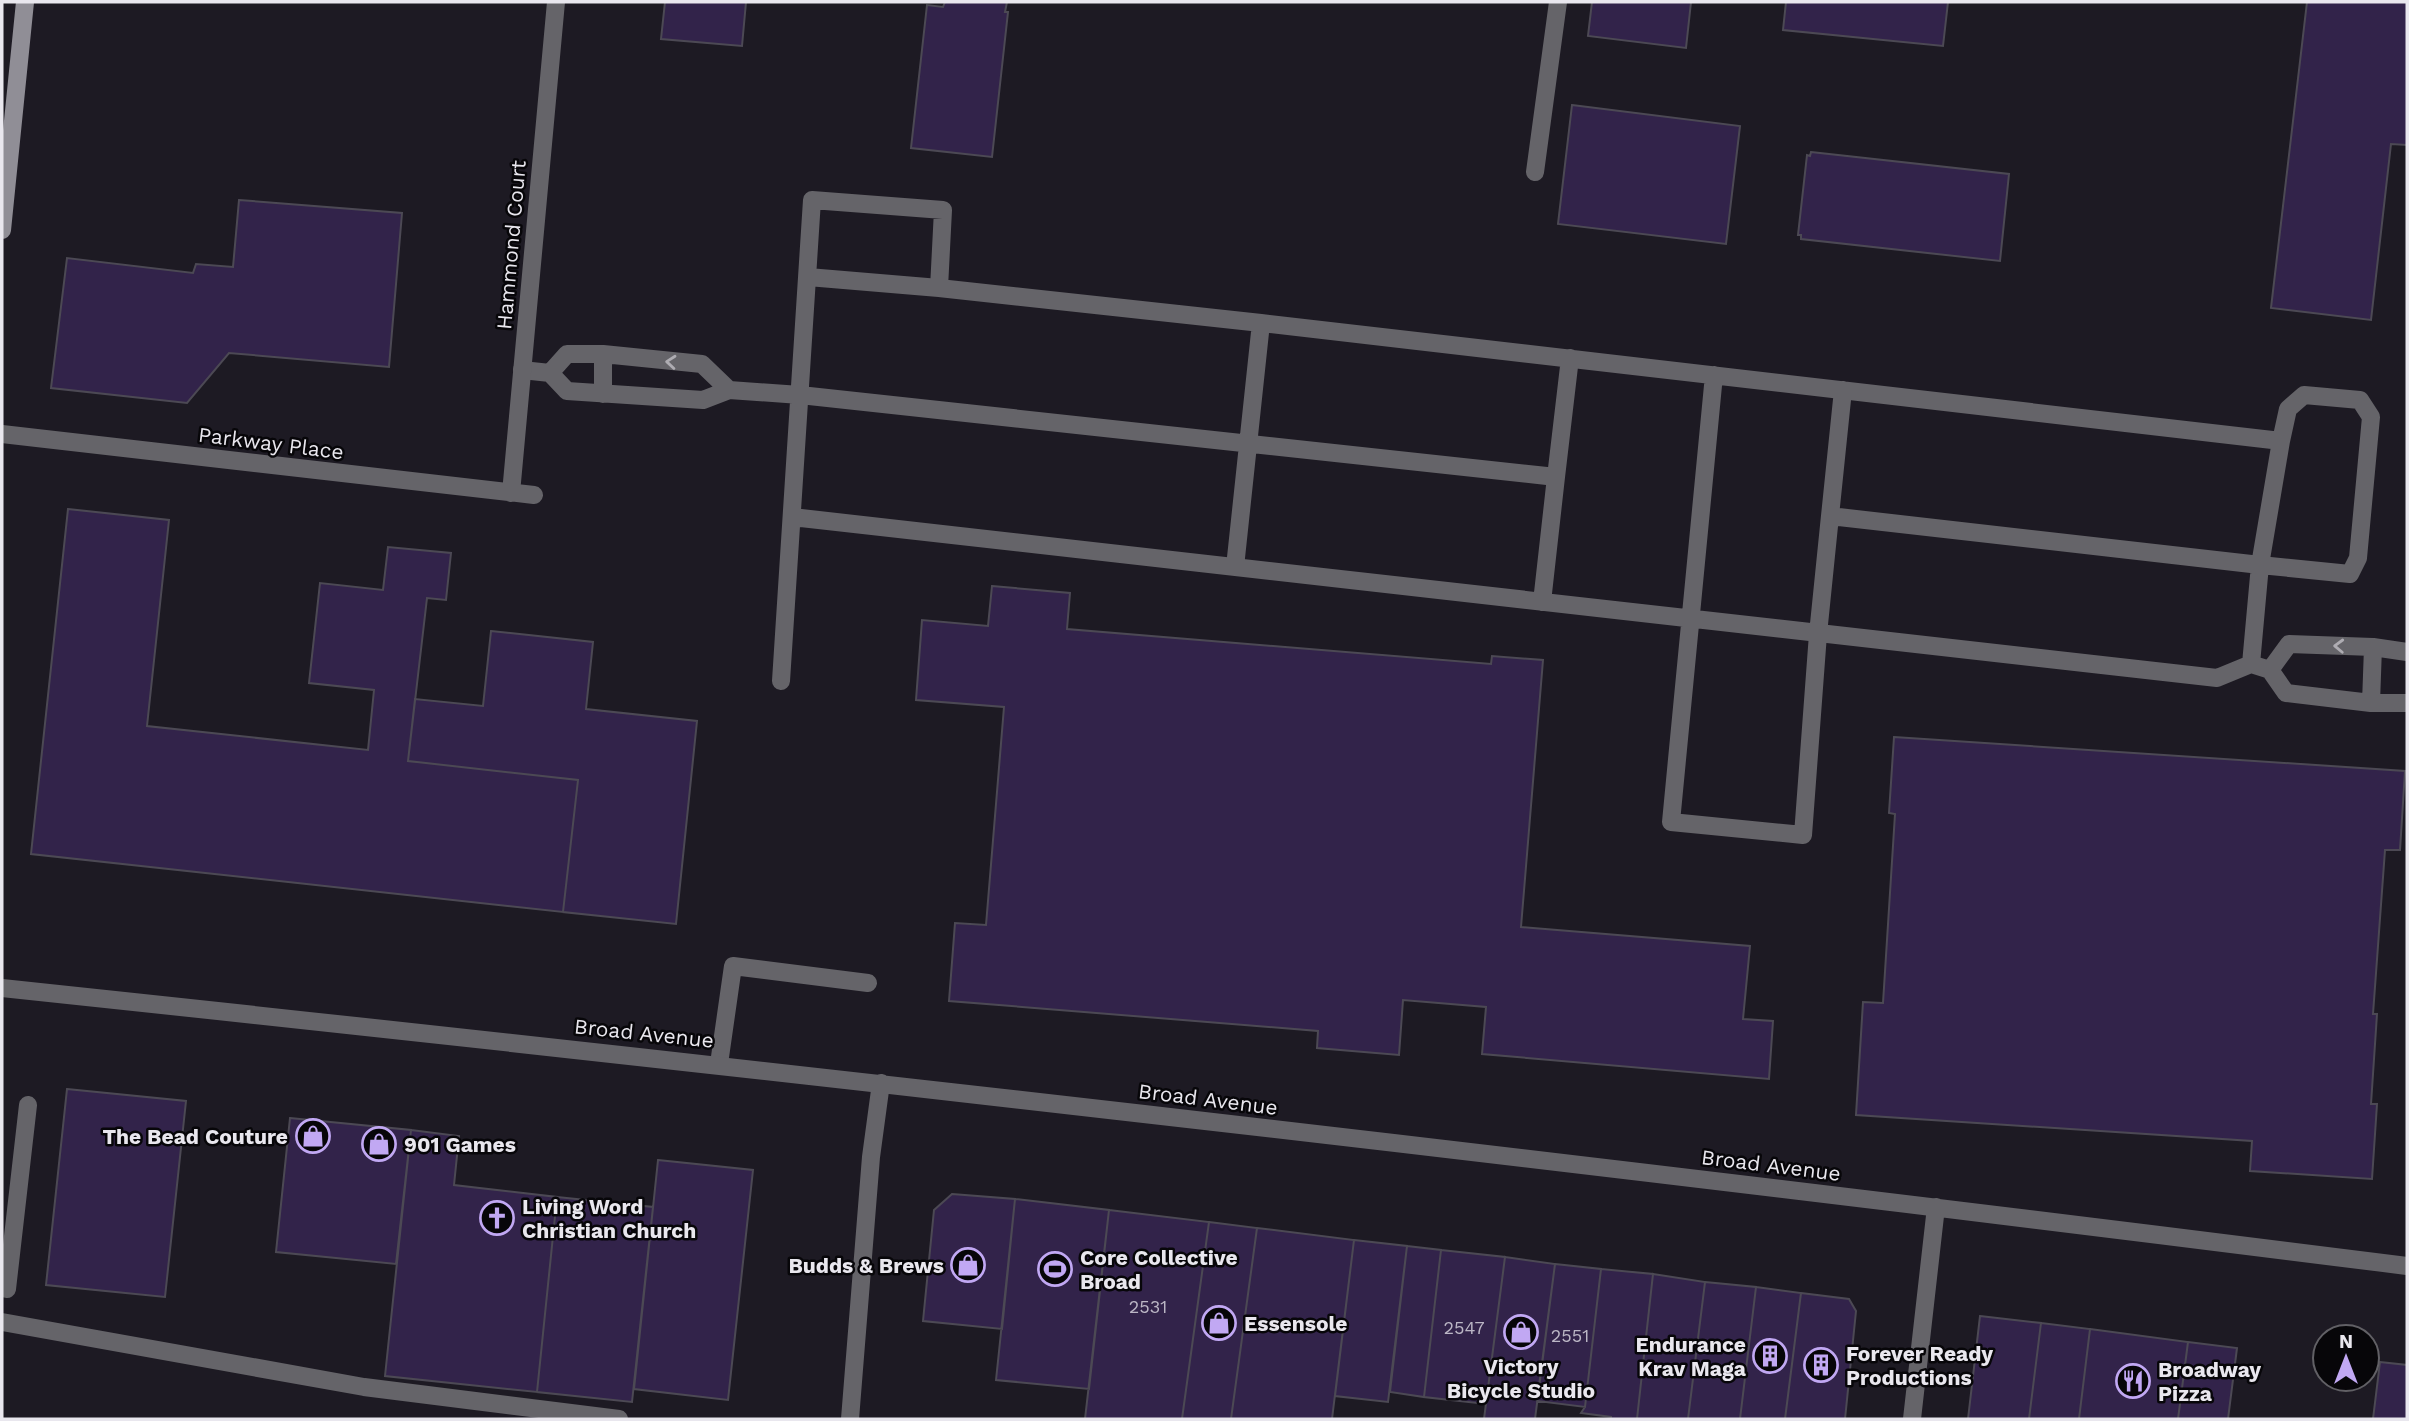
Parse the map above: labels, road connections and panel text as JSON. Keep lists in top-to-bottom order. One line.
{"streets":{"street":["Hammond Court","Parkway Place","Broad Avenue"]},"crossings":[["Hammond Court","Parkway Place"]],"places":{"shop":["The Bead Couture","901 Games","Budds & Brews","Essensole","Victory Bicycle Studio"],"church":["Living Word Christian Church"],"sports":["Core Collective Broad"],"building":["Endurance Krav Maga","Forever Ready Productions"],"restaurant":["Broadway Pizza"]},"house_numbers":["2531","2547","2551"],"north":"top"}
